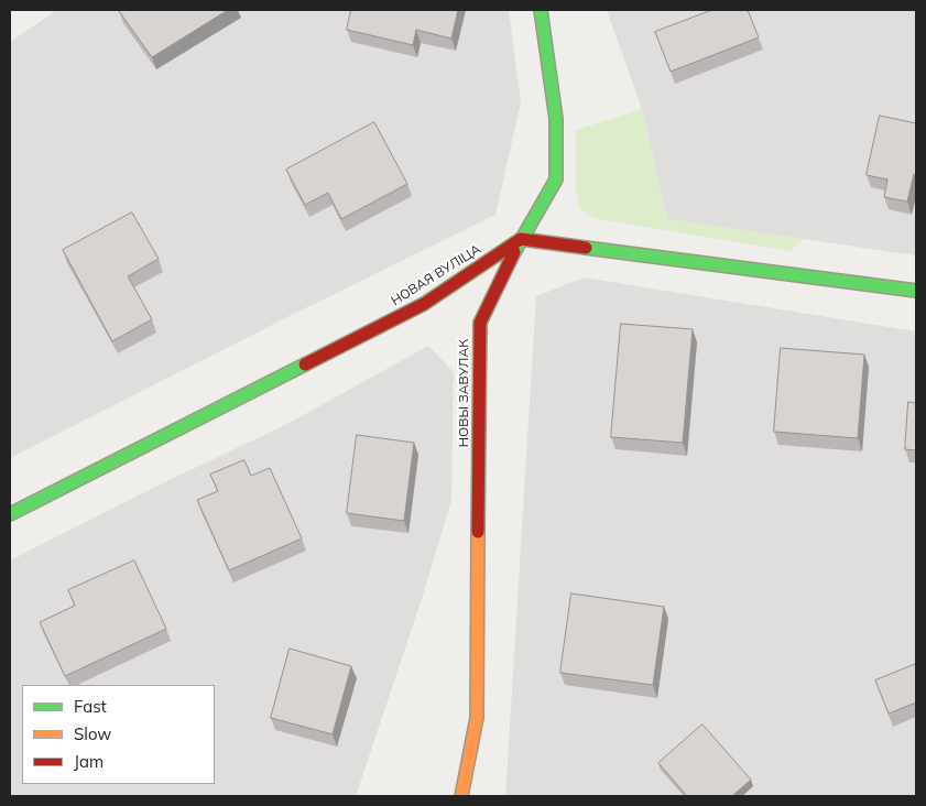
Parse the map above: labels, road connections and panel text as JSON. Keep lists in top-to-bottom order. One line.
{"streets":{"street":["НОВАЯ ВУЛІЦА","НОВЫ ЗАВУЛАК"]},"crossings":[["НОВАЯ ВУЛІЦА","НОВЫ ЗАВУЛАК"]],"legend":["Fast","Slow","Jam"]}
